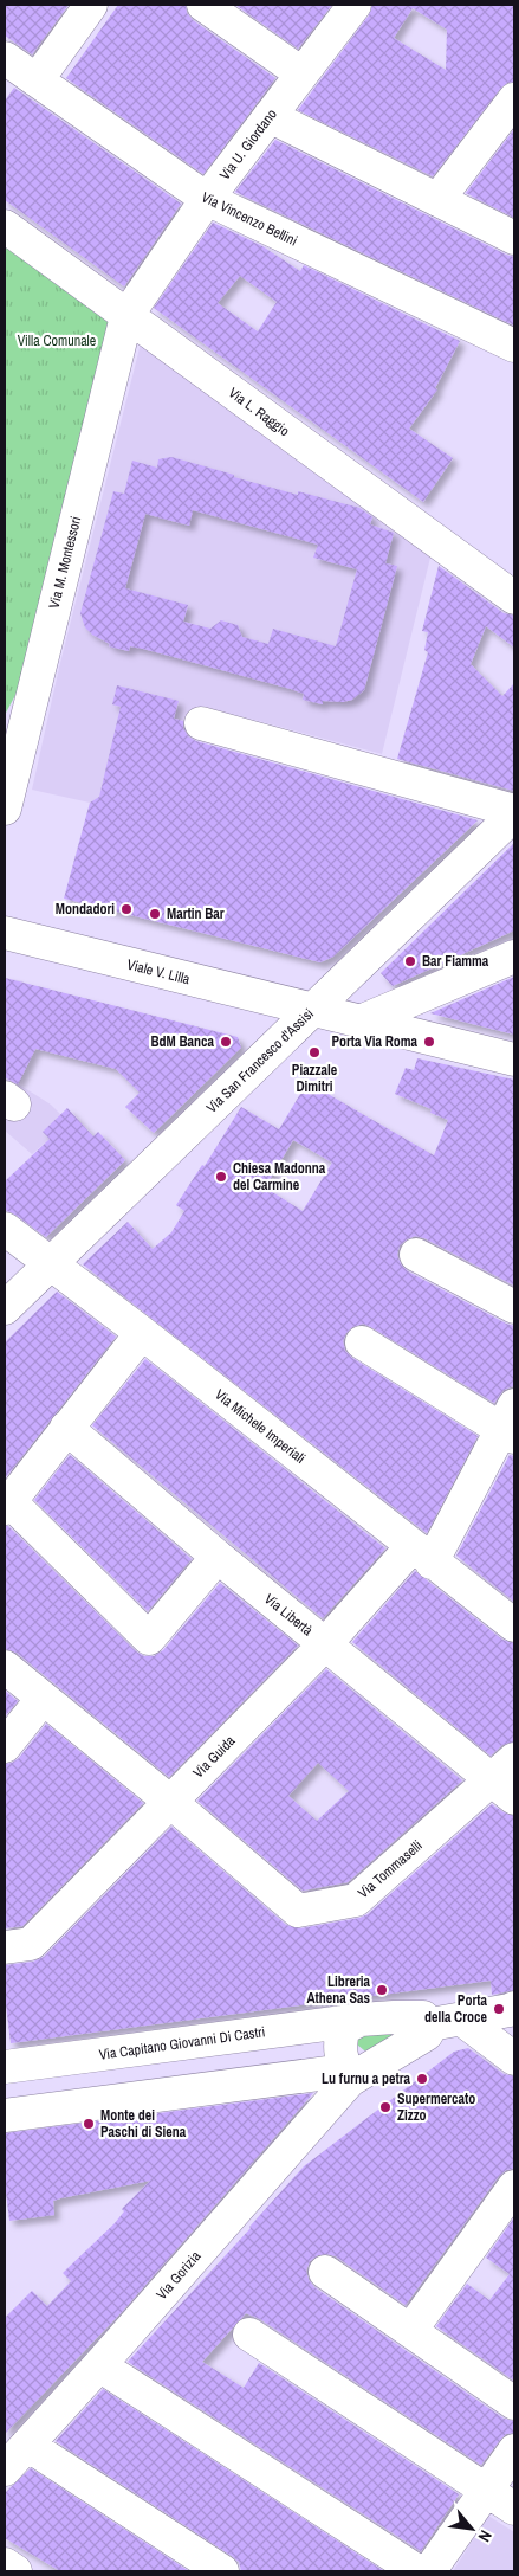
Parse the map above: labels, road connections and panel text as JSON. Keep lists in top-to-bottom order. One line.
{"streets":{"street":["Via U. Giordano","Via Vincenzo Bellini","Via L. Raggio","Via M. Montessori","Viale V. Lilla","Via San Francesco d'Assisi","Via Michele Imperiali","Via Libertà","Via Guida","Via Tommaselli","Via Capitano Giovanni Di Castri","Via Gorizia"]},"crossings":[["Via U. Giordano","Via Vincenzo Bellini"],["Via U. Giordano","Via L. Raggio"],["Via U. Giordano","Via M. Montessori"],["Via L. Raggio","Via M. Montessori"],["Viale V. Lilla","Via San Francesco d'Assisi"],["Via San Francesco d'Assisi","Via Michele Imperiali"],["Via Michele Imperiali","Via Guida"],["Via Libertà","Via Guida"],["Via Libertà","Via Tommaselli"],["Via Guida","Via Tommaselli"]],"parks":["Villa Comunale"],"places":["Mondadori","Martin Bar","Bar Fiamma","BdM Banca","Porta Via Roma","Piazzale Dimitri","Chiesa Madonna del Carmine","Libreria Athena Sas","Porta della Croce","Lu furnu a petra","Supermercato Zizzo","Monte dei Paschi di Siena"],"north":"bottom right"}
